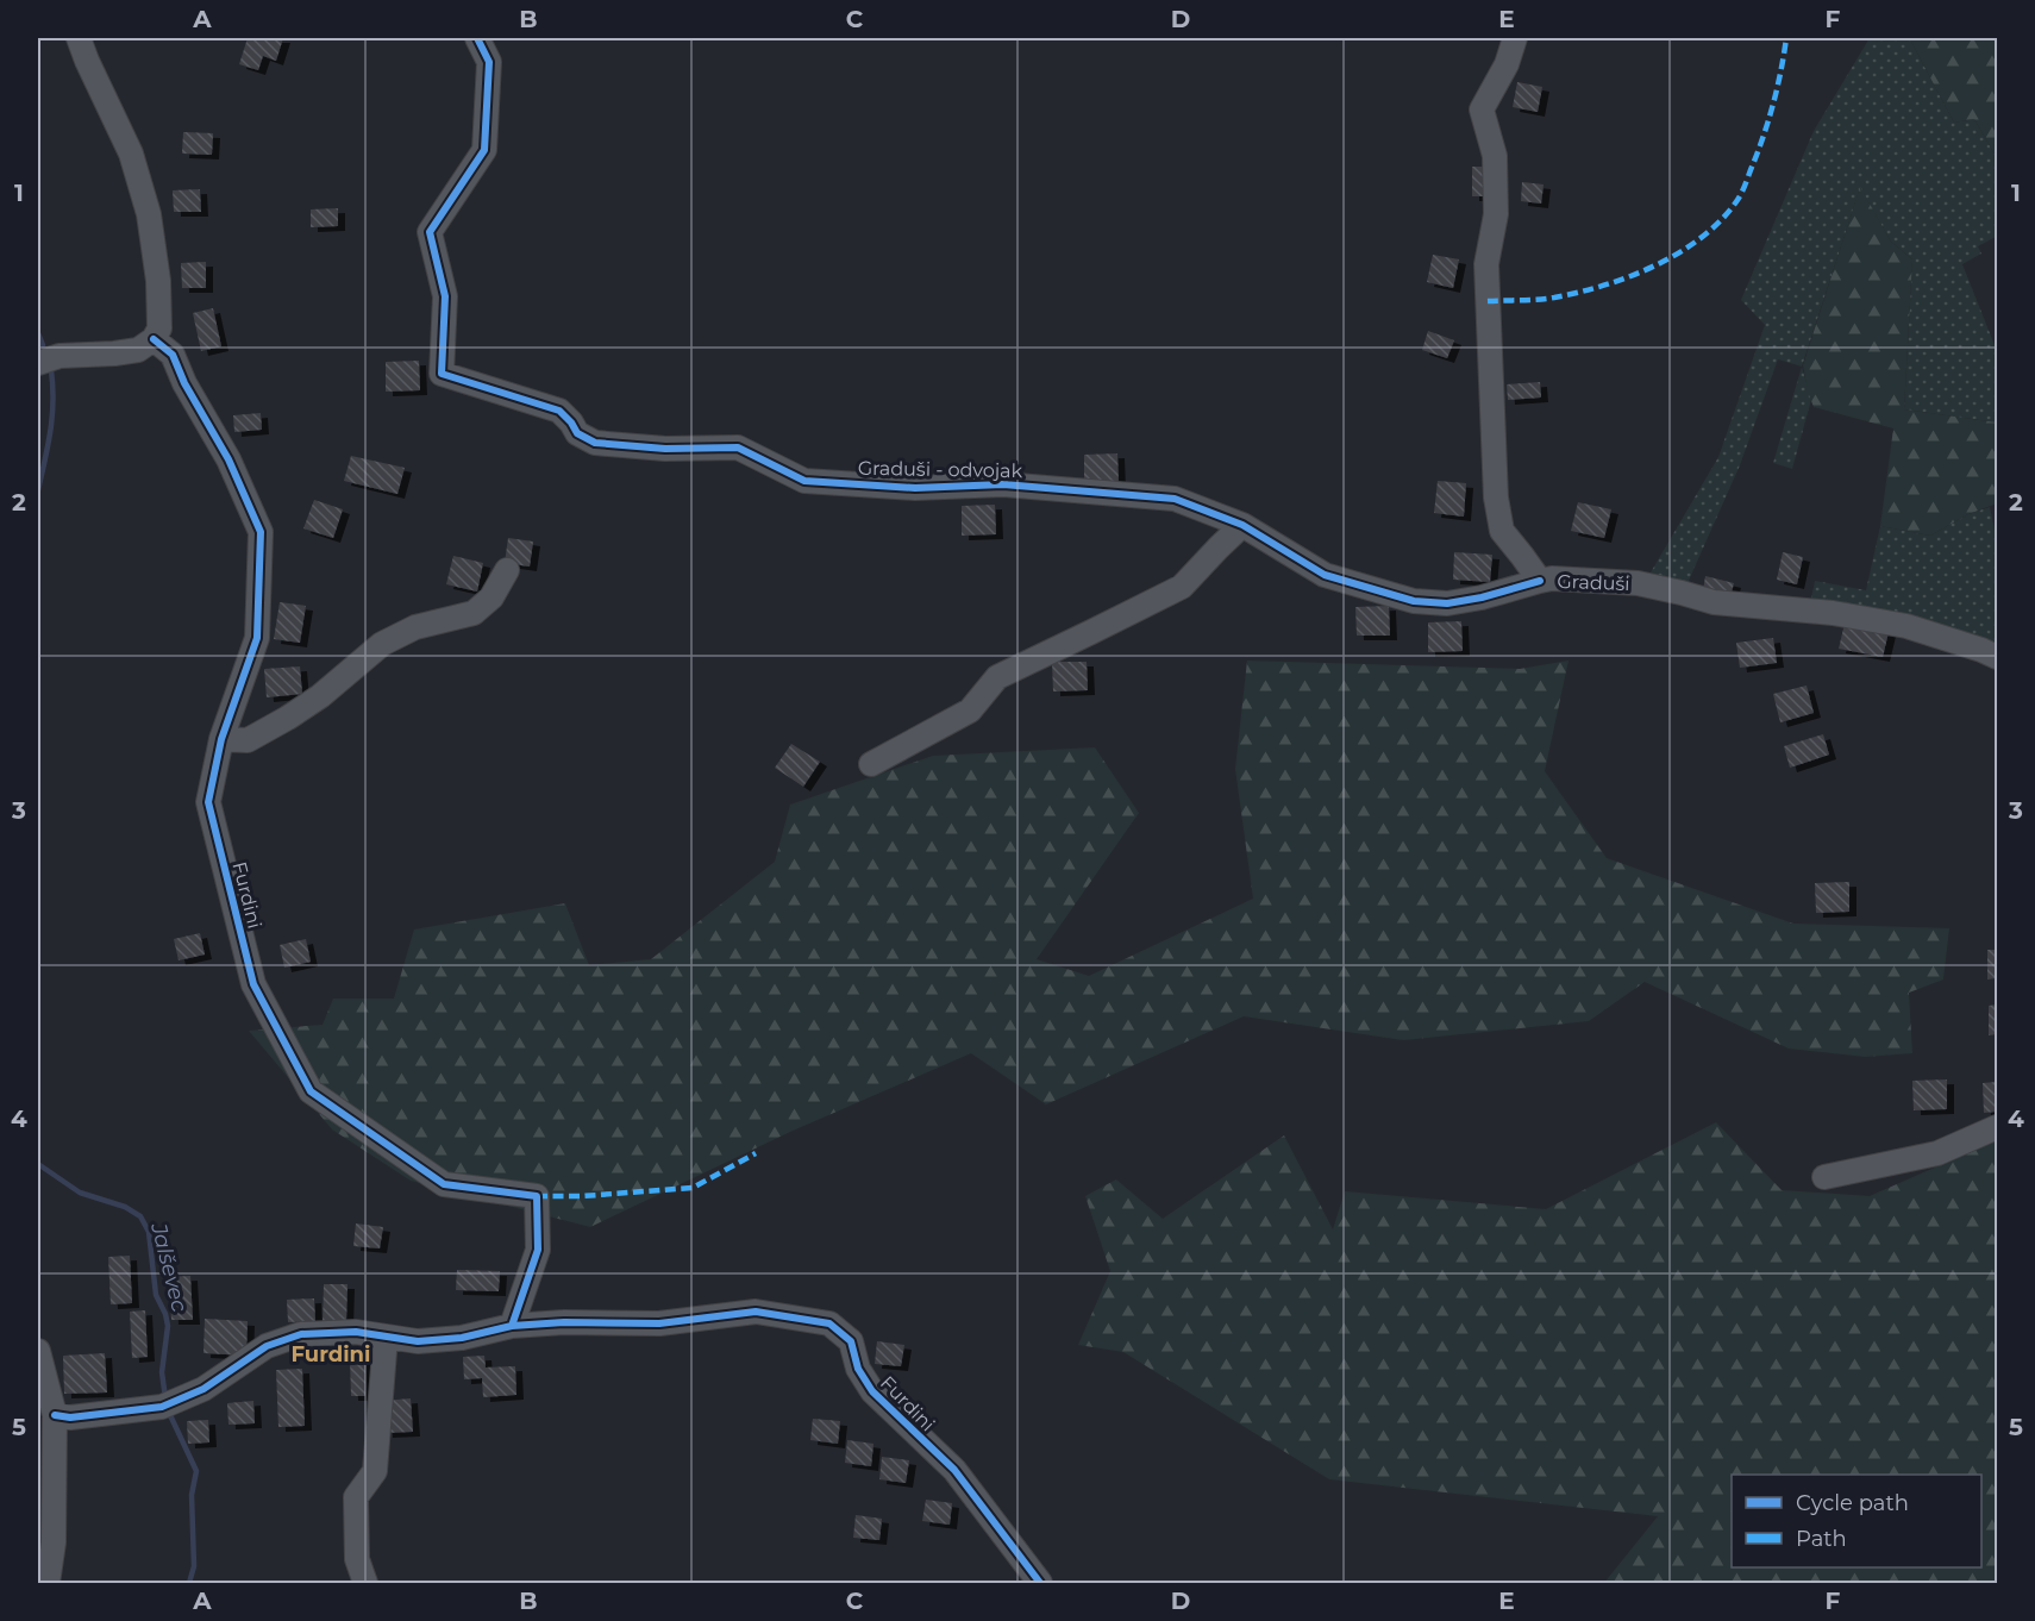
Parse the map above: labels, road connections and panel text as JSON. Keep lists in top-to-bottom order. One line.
{"streets":{"street":["Graduši - odvojak","Graduši","Furdini"]},"crossings":[["Graduši - odvojak","Graduši"]],"districts":["Furdini"],"water":["Jalševec"],"legend":["Cycle path","Path"],"grid":{"columns":["A","B","C","D","E","F"],"rows":["1","2","3","4","5"]}}
